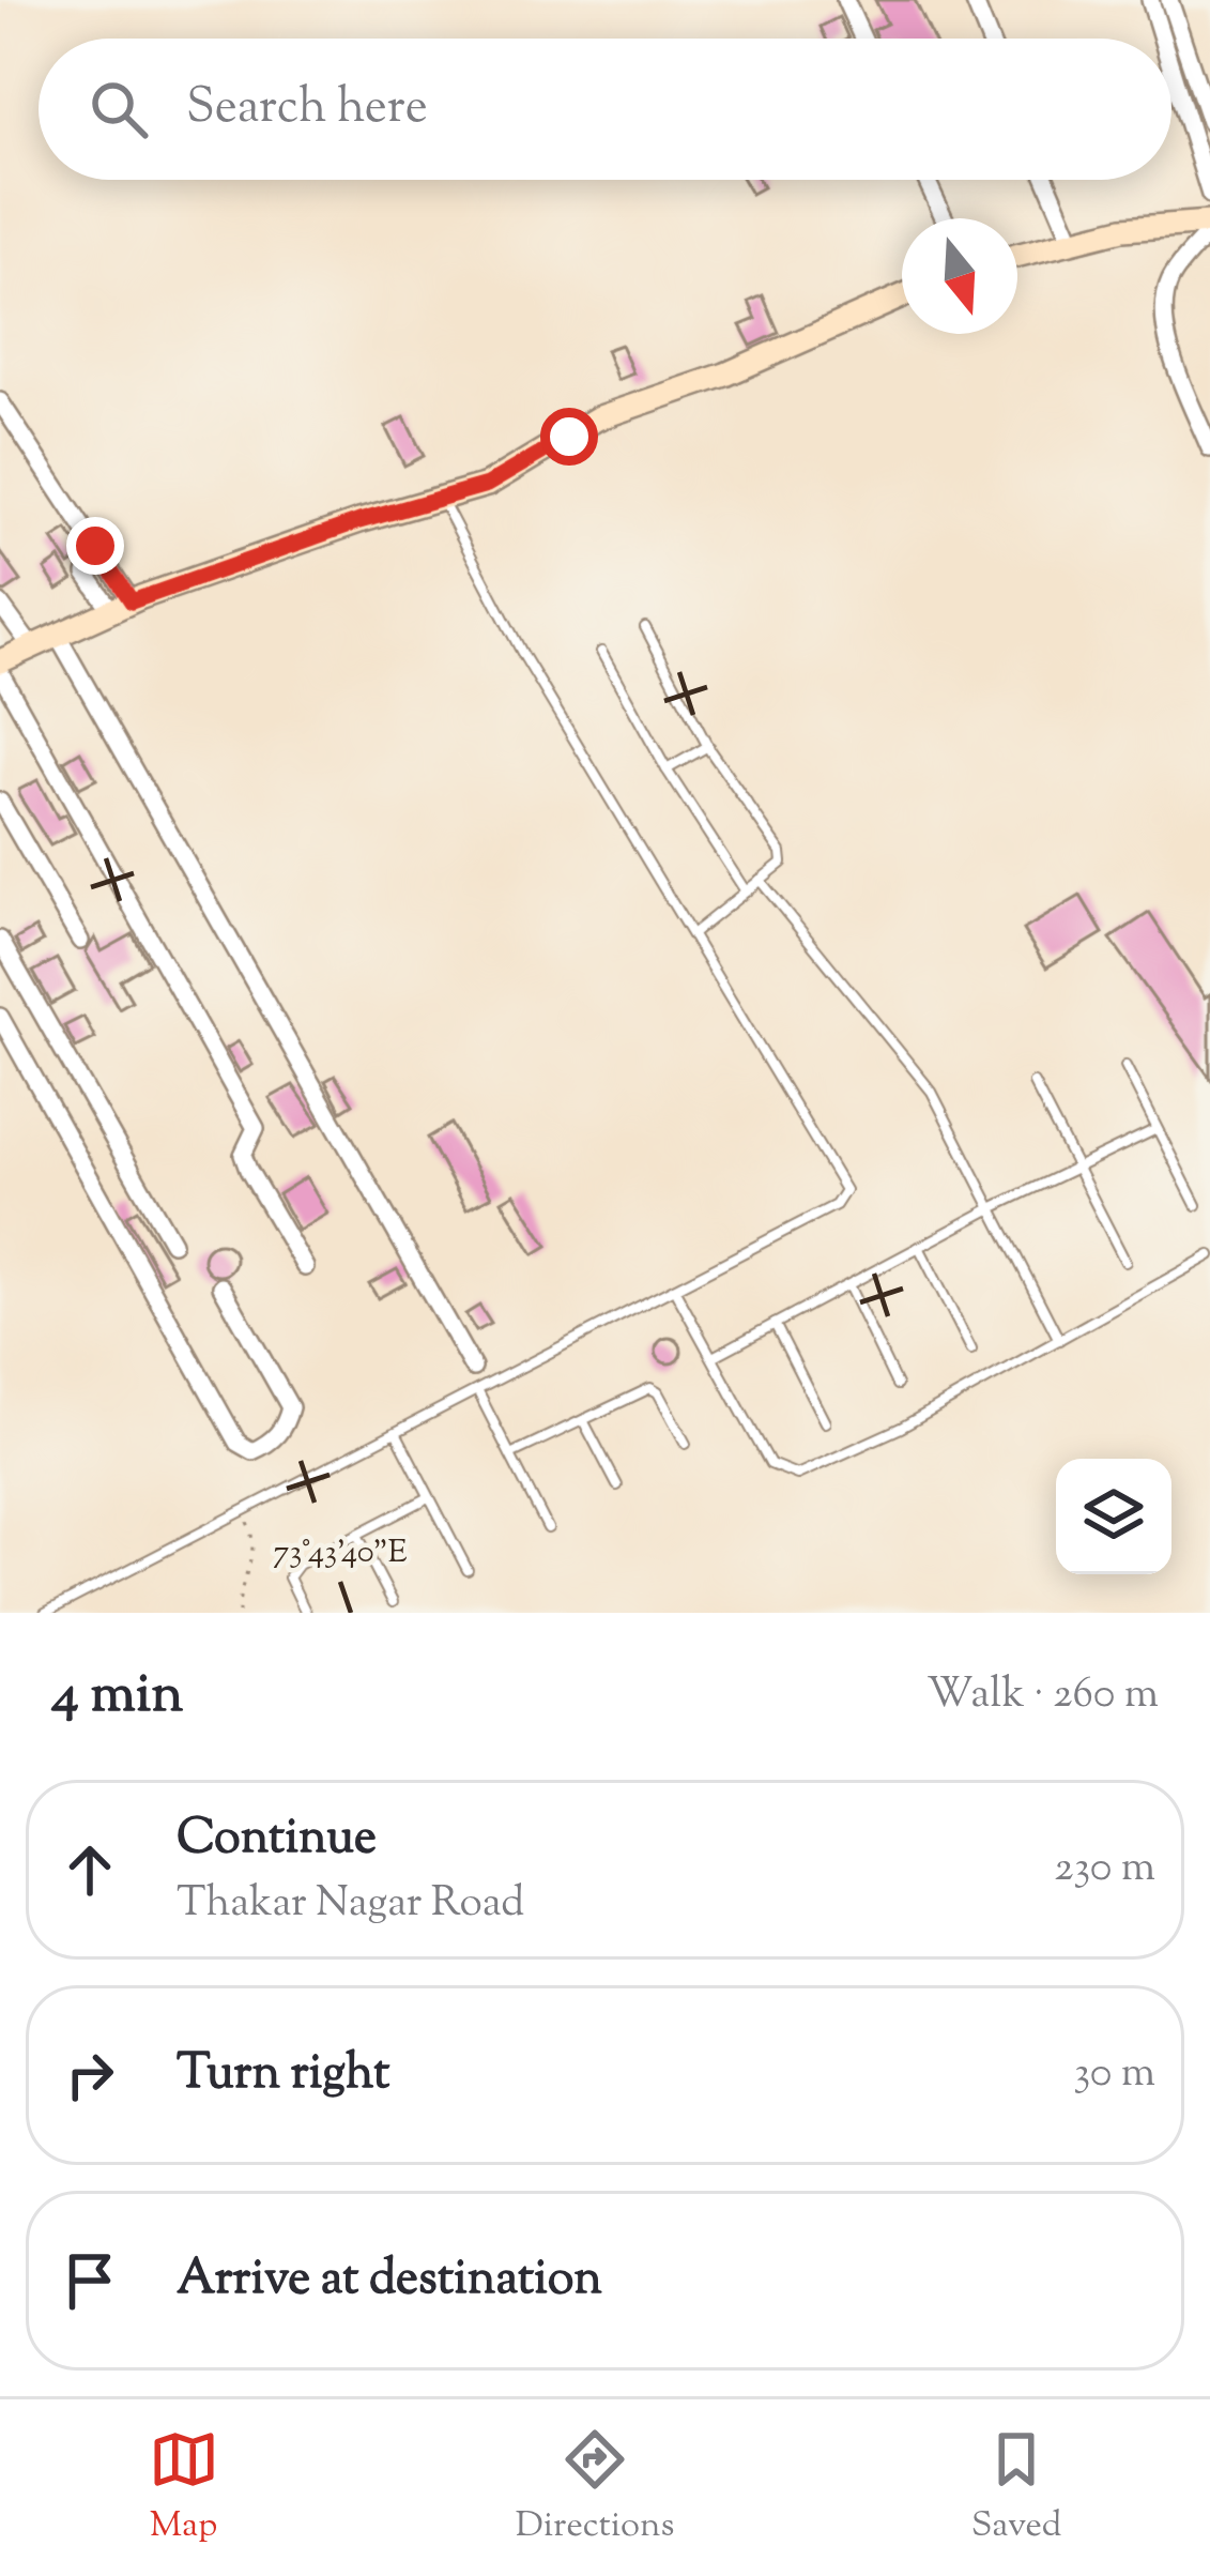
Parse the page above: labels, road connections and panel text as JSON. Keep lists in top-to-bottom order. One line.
{"north":"bottom","page":{"search":"Search here","heading":["4 min","Walk · 260 m"],"list":[["Continue","Thakar Nagar Road","230 m"],["Turn right","30 m"],"Arrive at destination"],"nav":["Map","Directions","Saved"]},"coordinates":["73°43'40\"E"]}
